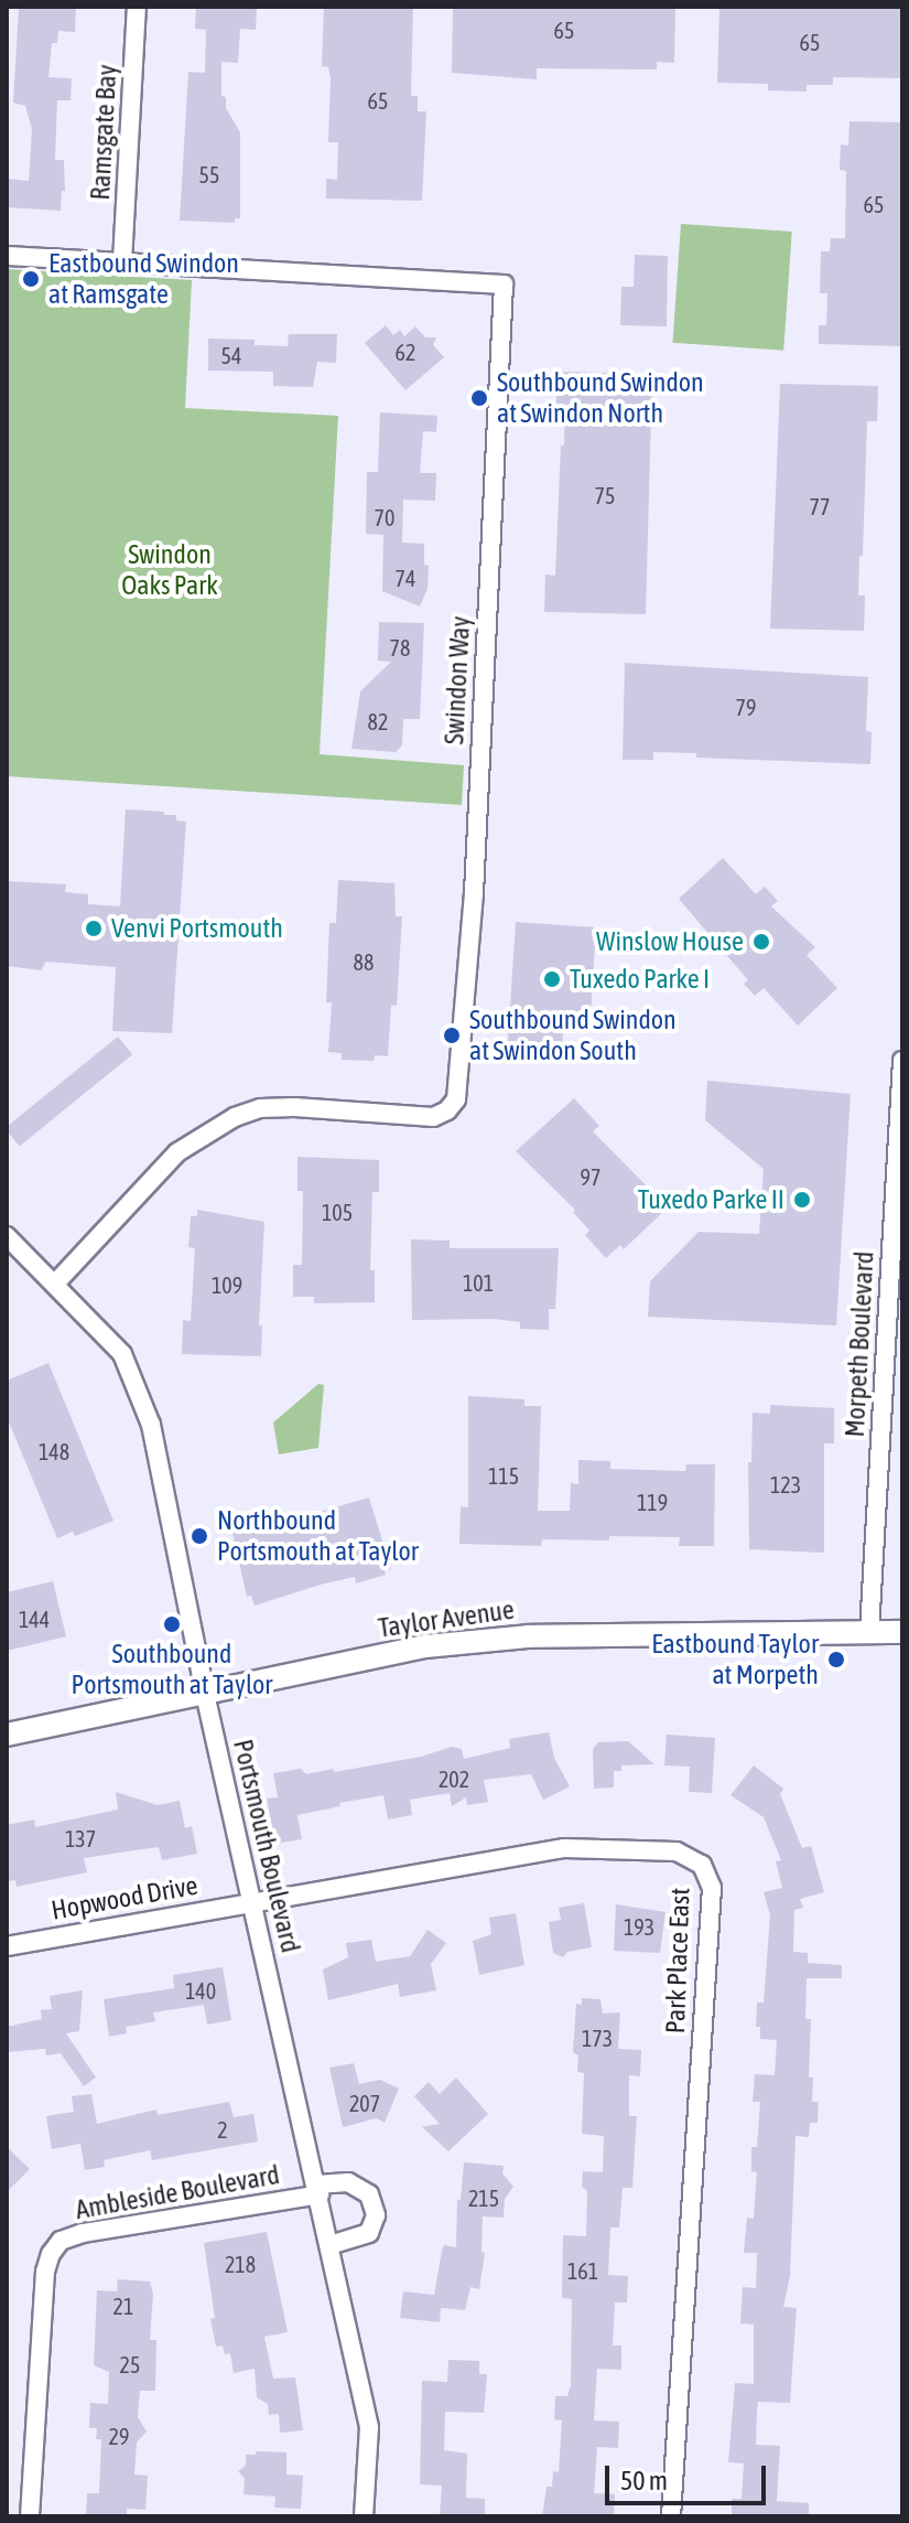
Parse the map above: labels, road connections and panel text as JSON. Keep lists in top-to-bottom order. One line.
{"streets":{"street":["Ramsgate Bay","Swindon Way","Morpeth Boulevard","Taylor Avenue","Portsmouth Boulevard","Hopwood Drive","Park Place East","Ambleside Boulevard"]},"crossings":[["Ramsgate Bay","Swindon Way"],["Swindon Way","Portsmouth Boulevard"],["Morpeth Boulevard","Taylor Avenue"],["Taylor Avenue","Portsmouth Boulevard"],["Portsmouth Boulevard","Hopwood Drive"],["Portsmouth Boulevard","Park Place East"],["Portsmouth Boulevard","Ambleside Boulevard"],["Hopwood Drive","Park Place East"]],"parks":["Swindon Oaks Park"],"places":["Eastbound Swindon at Ramsgate","Southbound Swindon at Swindon North","Venvi Portsmouth","Winslow House","Tuxedo Parke I","Southbound Swindon at Swindon South","Tuxedo Parke II","Northbound Portsmouth at Taylor","Southbound Portsmouth at Taylor","Eastbound Taylor at Morpeth"],"house_numbers":["65","65","65","55","65","62","54","75","77","70","74","78","79","82","88","97","105","101","109","148","115","123","119","144","202","137","193","140","173","207","2","215","218","161","21","25","29"],"scale_bar":"50 m"}
